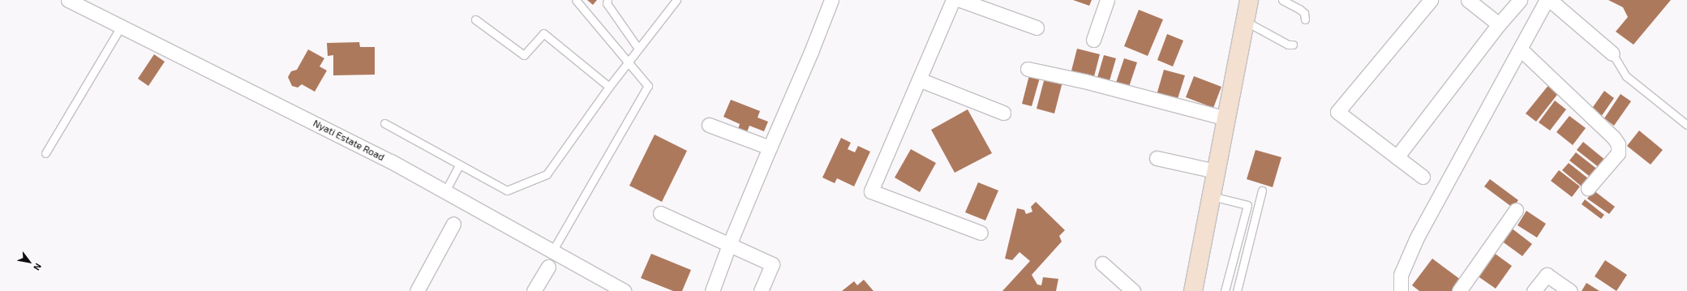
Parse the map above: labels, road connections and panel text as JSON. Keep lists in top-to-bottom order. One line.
{"streets":{"street":["Nyati Estate Road"]},"north":"bottom right"}
